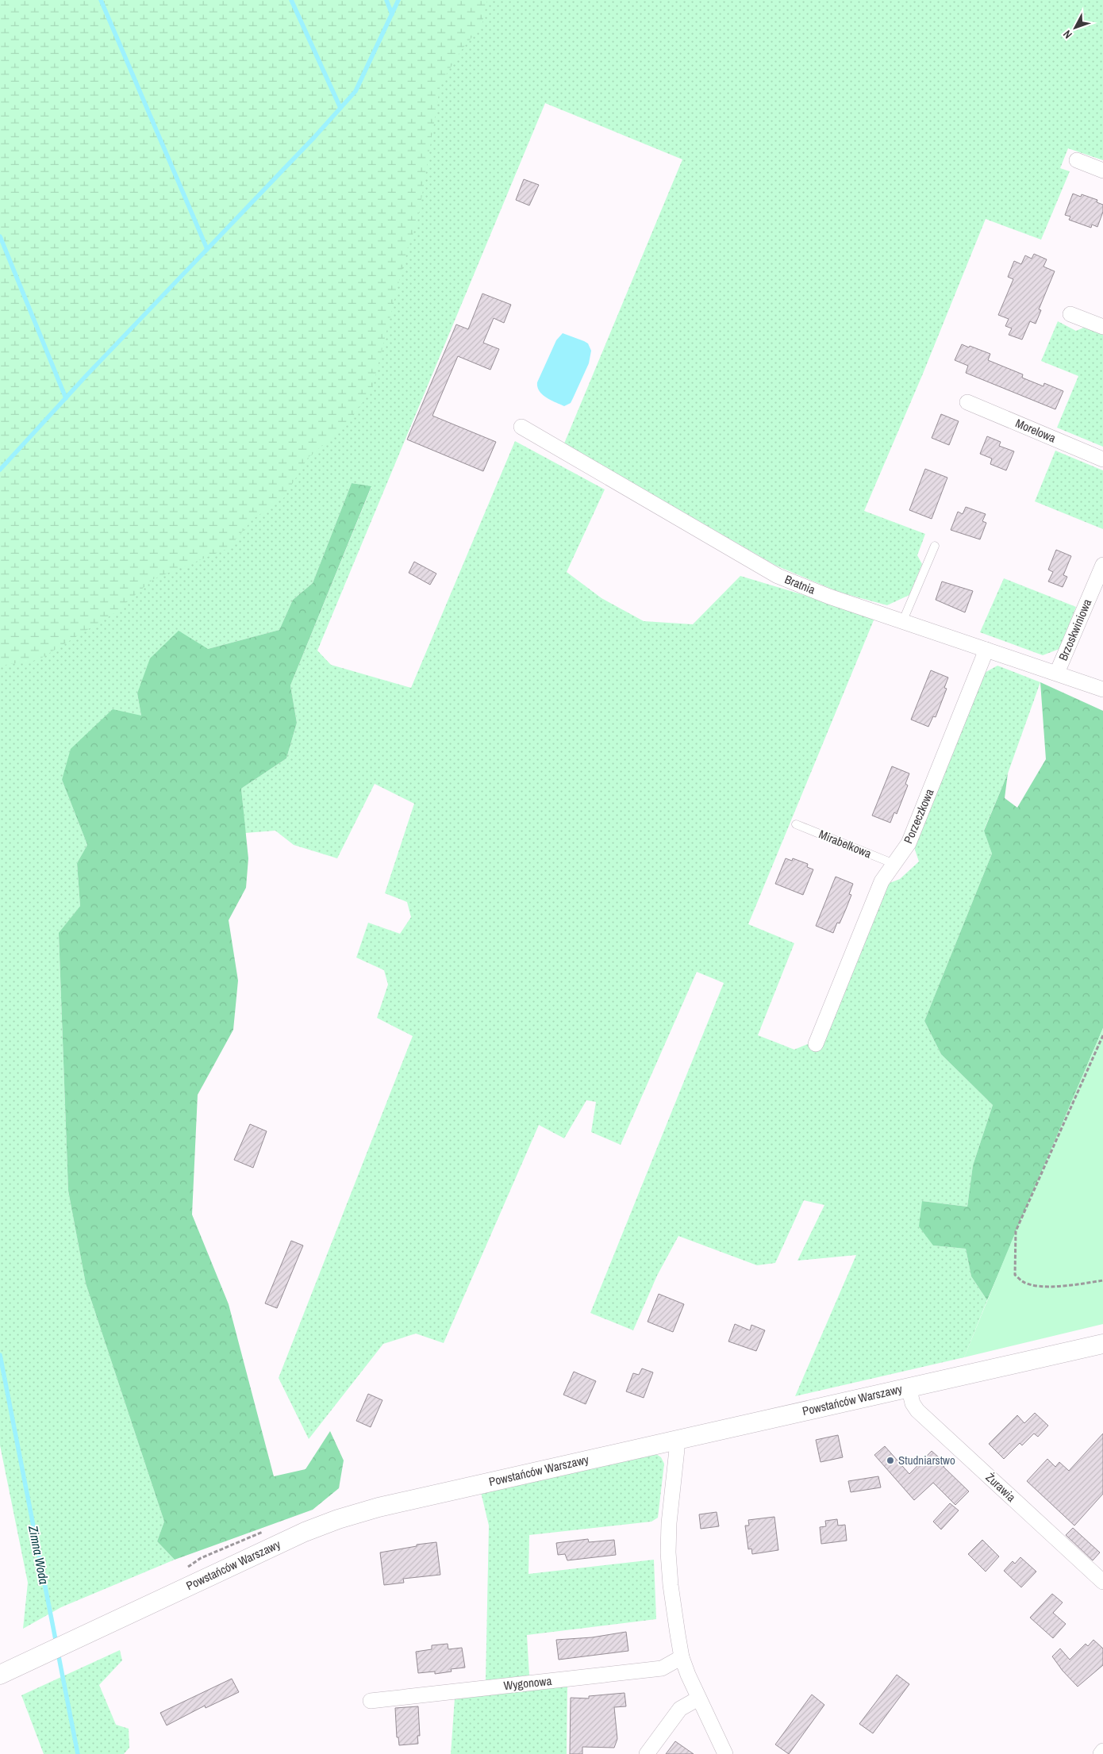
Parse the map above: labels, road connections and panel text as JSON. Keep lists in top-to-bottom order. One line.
{"streets":{"street":["Morelowa","Bratnia","Brzoskwiniowa","Porzeczkowa","Powstańców Warszawy","Żurawia","Wygonowa"],"lane":["Mirabelkowa"]},"crossings":[["Bratnia","Brzoskwiniowa"],["Bratnia","Porzeczkowa"],["Porzeczkowa","Mirabelkowa"],["Powstańców Warszawy","Żurawia"]],"water":["Zimna Woda"],"places":["Studniarstwo"],"north":"bottom left"}
